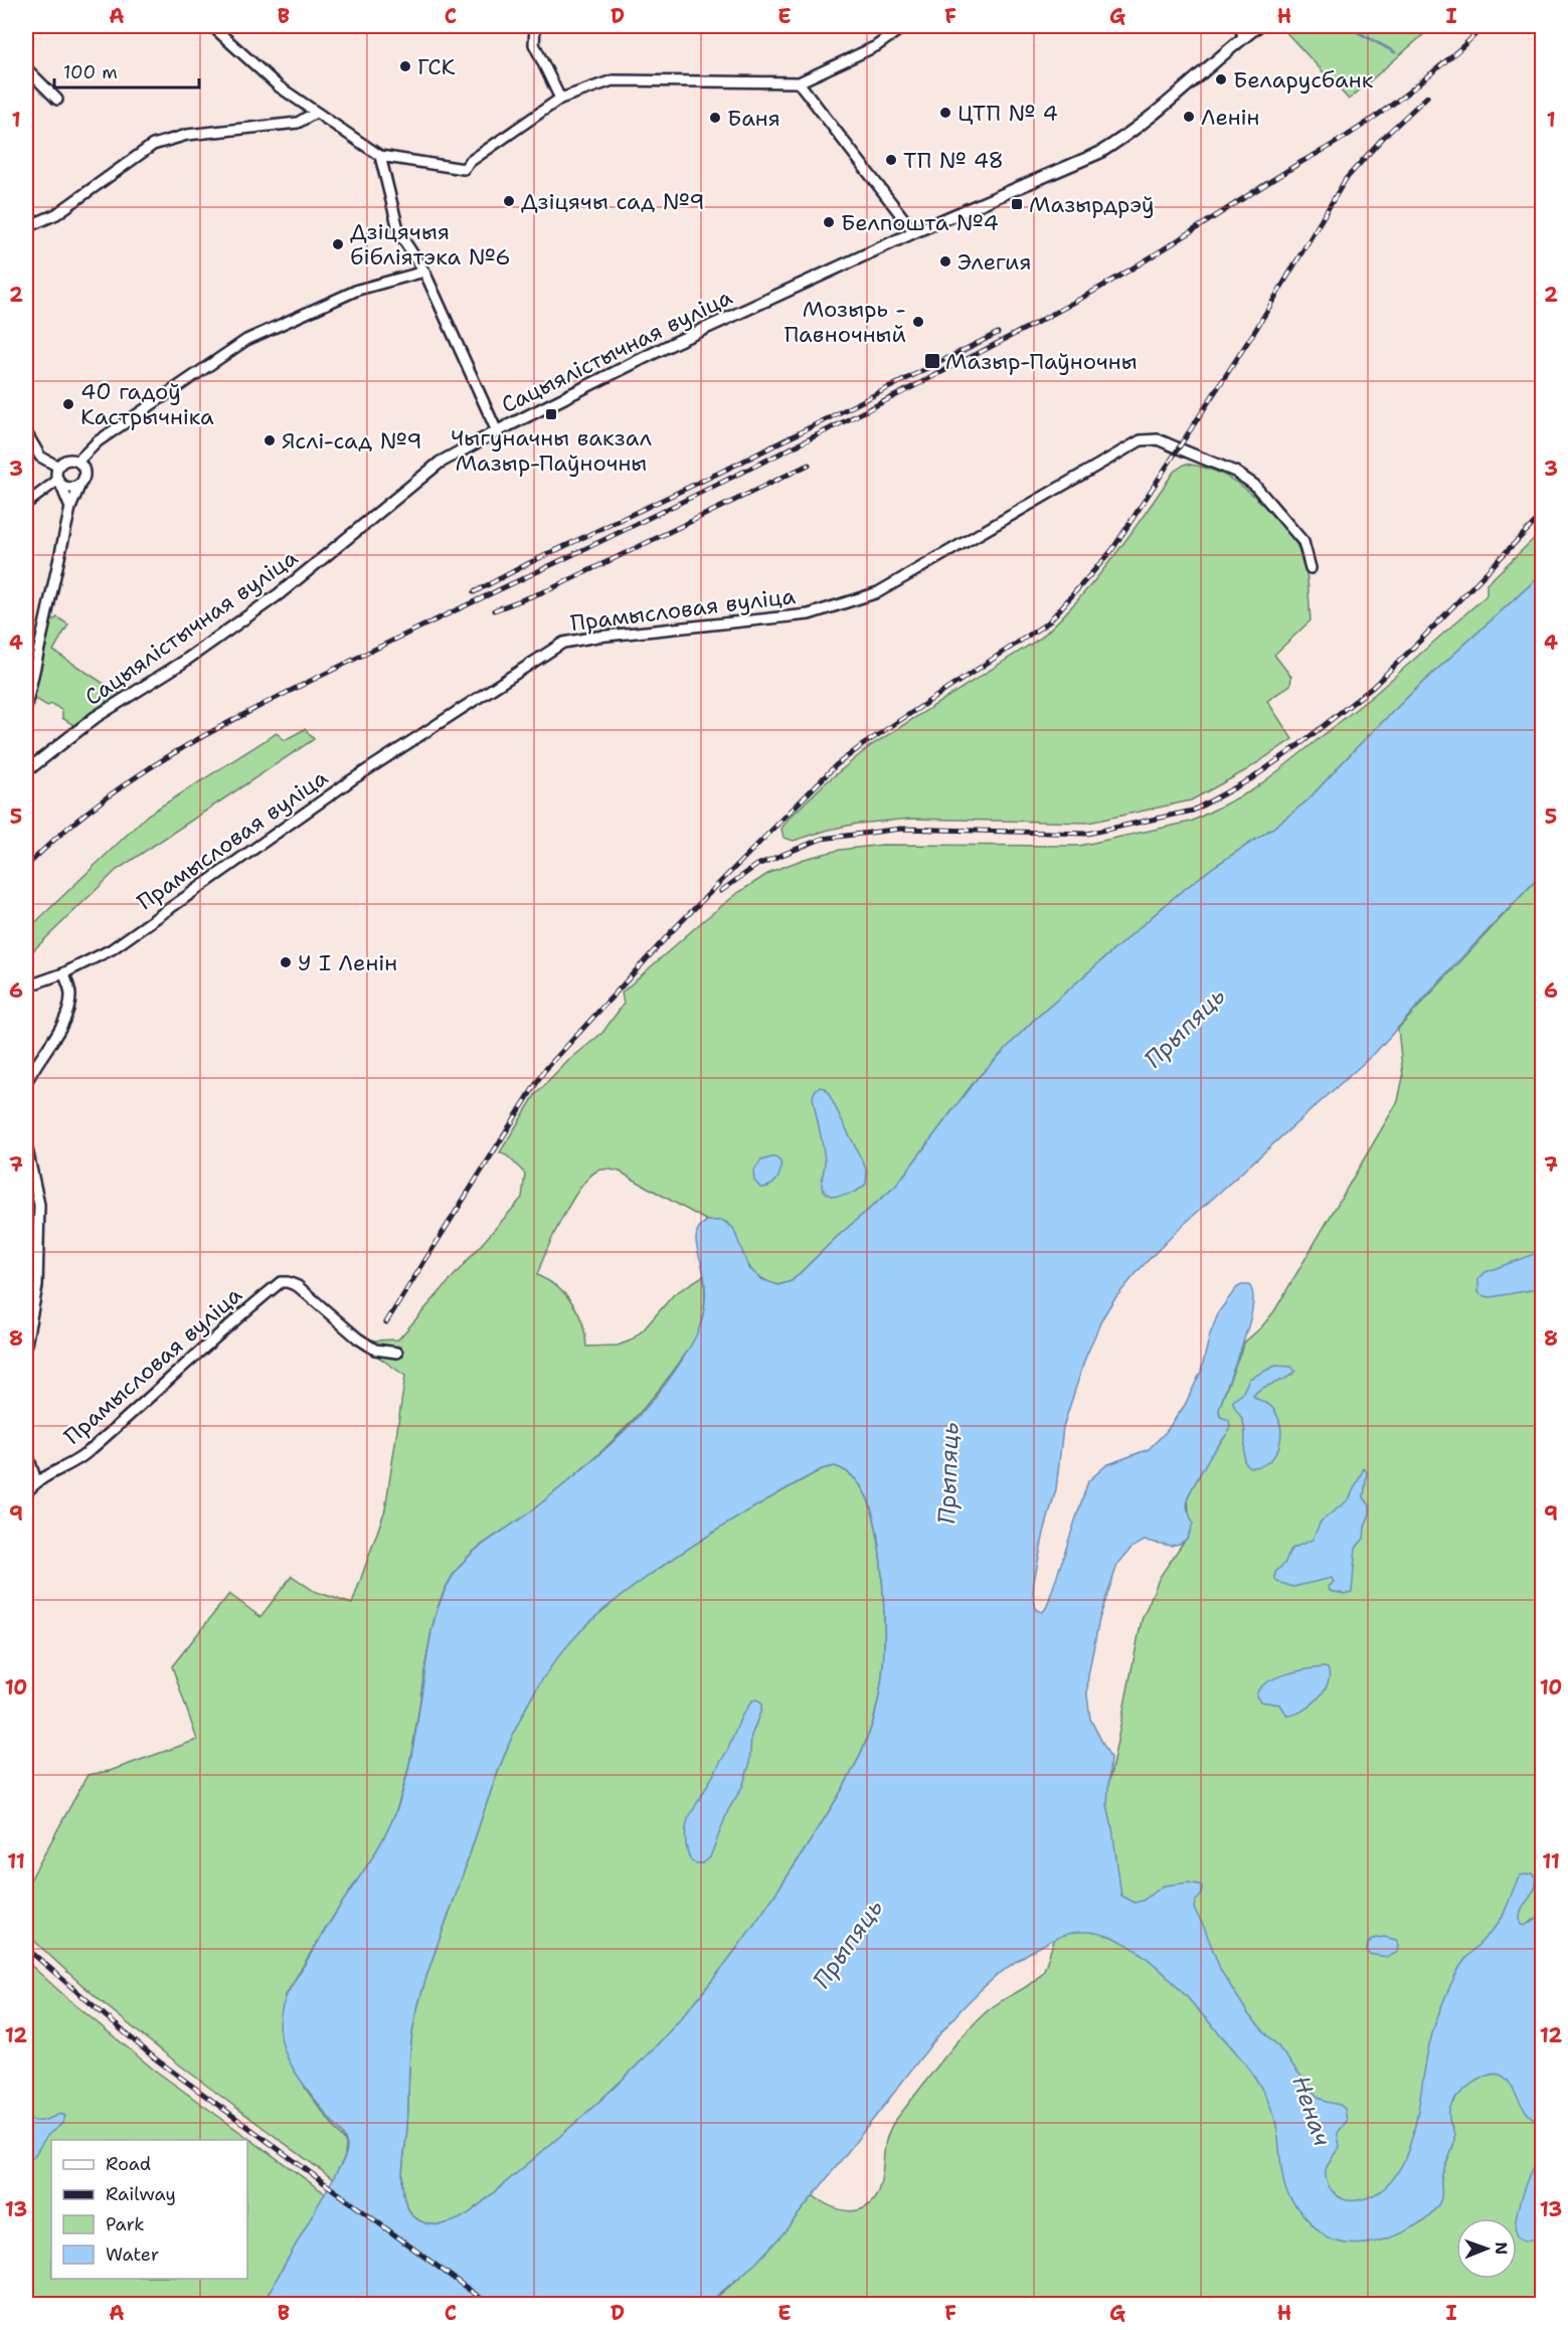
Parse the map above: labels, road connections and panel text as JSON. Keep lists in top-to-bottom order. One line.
{"streets":{"street":["Сацыялістычная вуліца","Прамысловая вуліца"]},"water":["Прыпяць","Ненач"],"places":{"other":["ГСК","Беларусбанк","ЦТП № 4","Ленін","Баня","ТП № 48","Дзіцячы сад №9","Белпошта №4","Дзіцячыя бібліятэка №6","Элегия","Мозырь - Павночный","40 гадоў Кастрычніка","Яслі-сад №9","У І Ленін"],"transit":["Мазырдрэў","Мазыр-Паўночны","Чыгуначны вакзал Мазыр-Паўночны"]},"legend":["Road","Railway","Park","Water"],"scale_bar":"100 m","north":"right","grid":{"columns":["A","B","C","D","E","F","G","H","I"],"rows":["1","2","3","4","5","6","7","8","9","10","11","12","13"]}}
